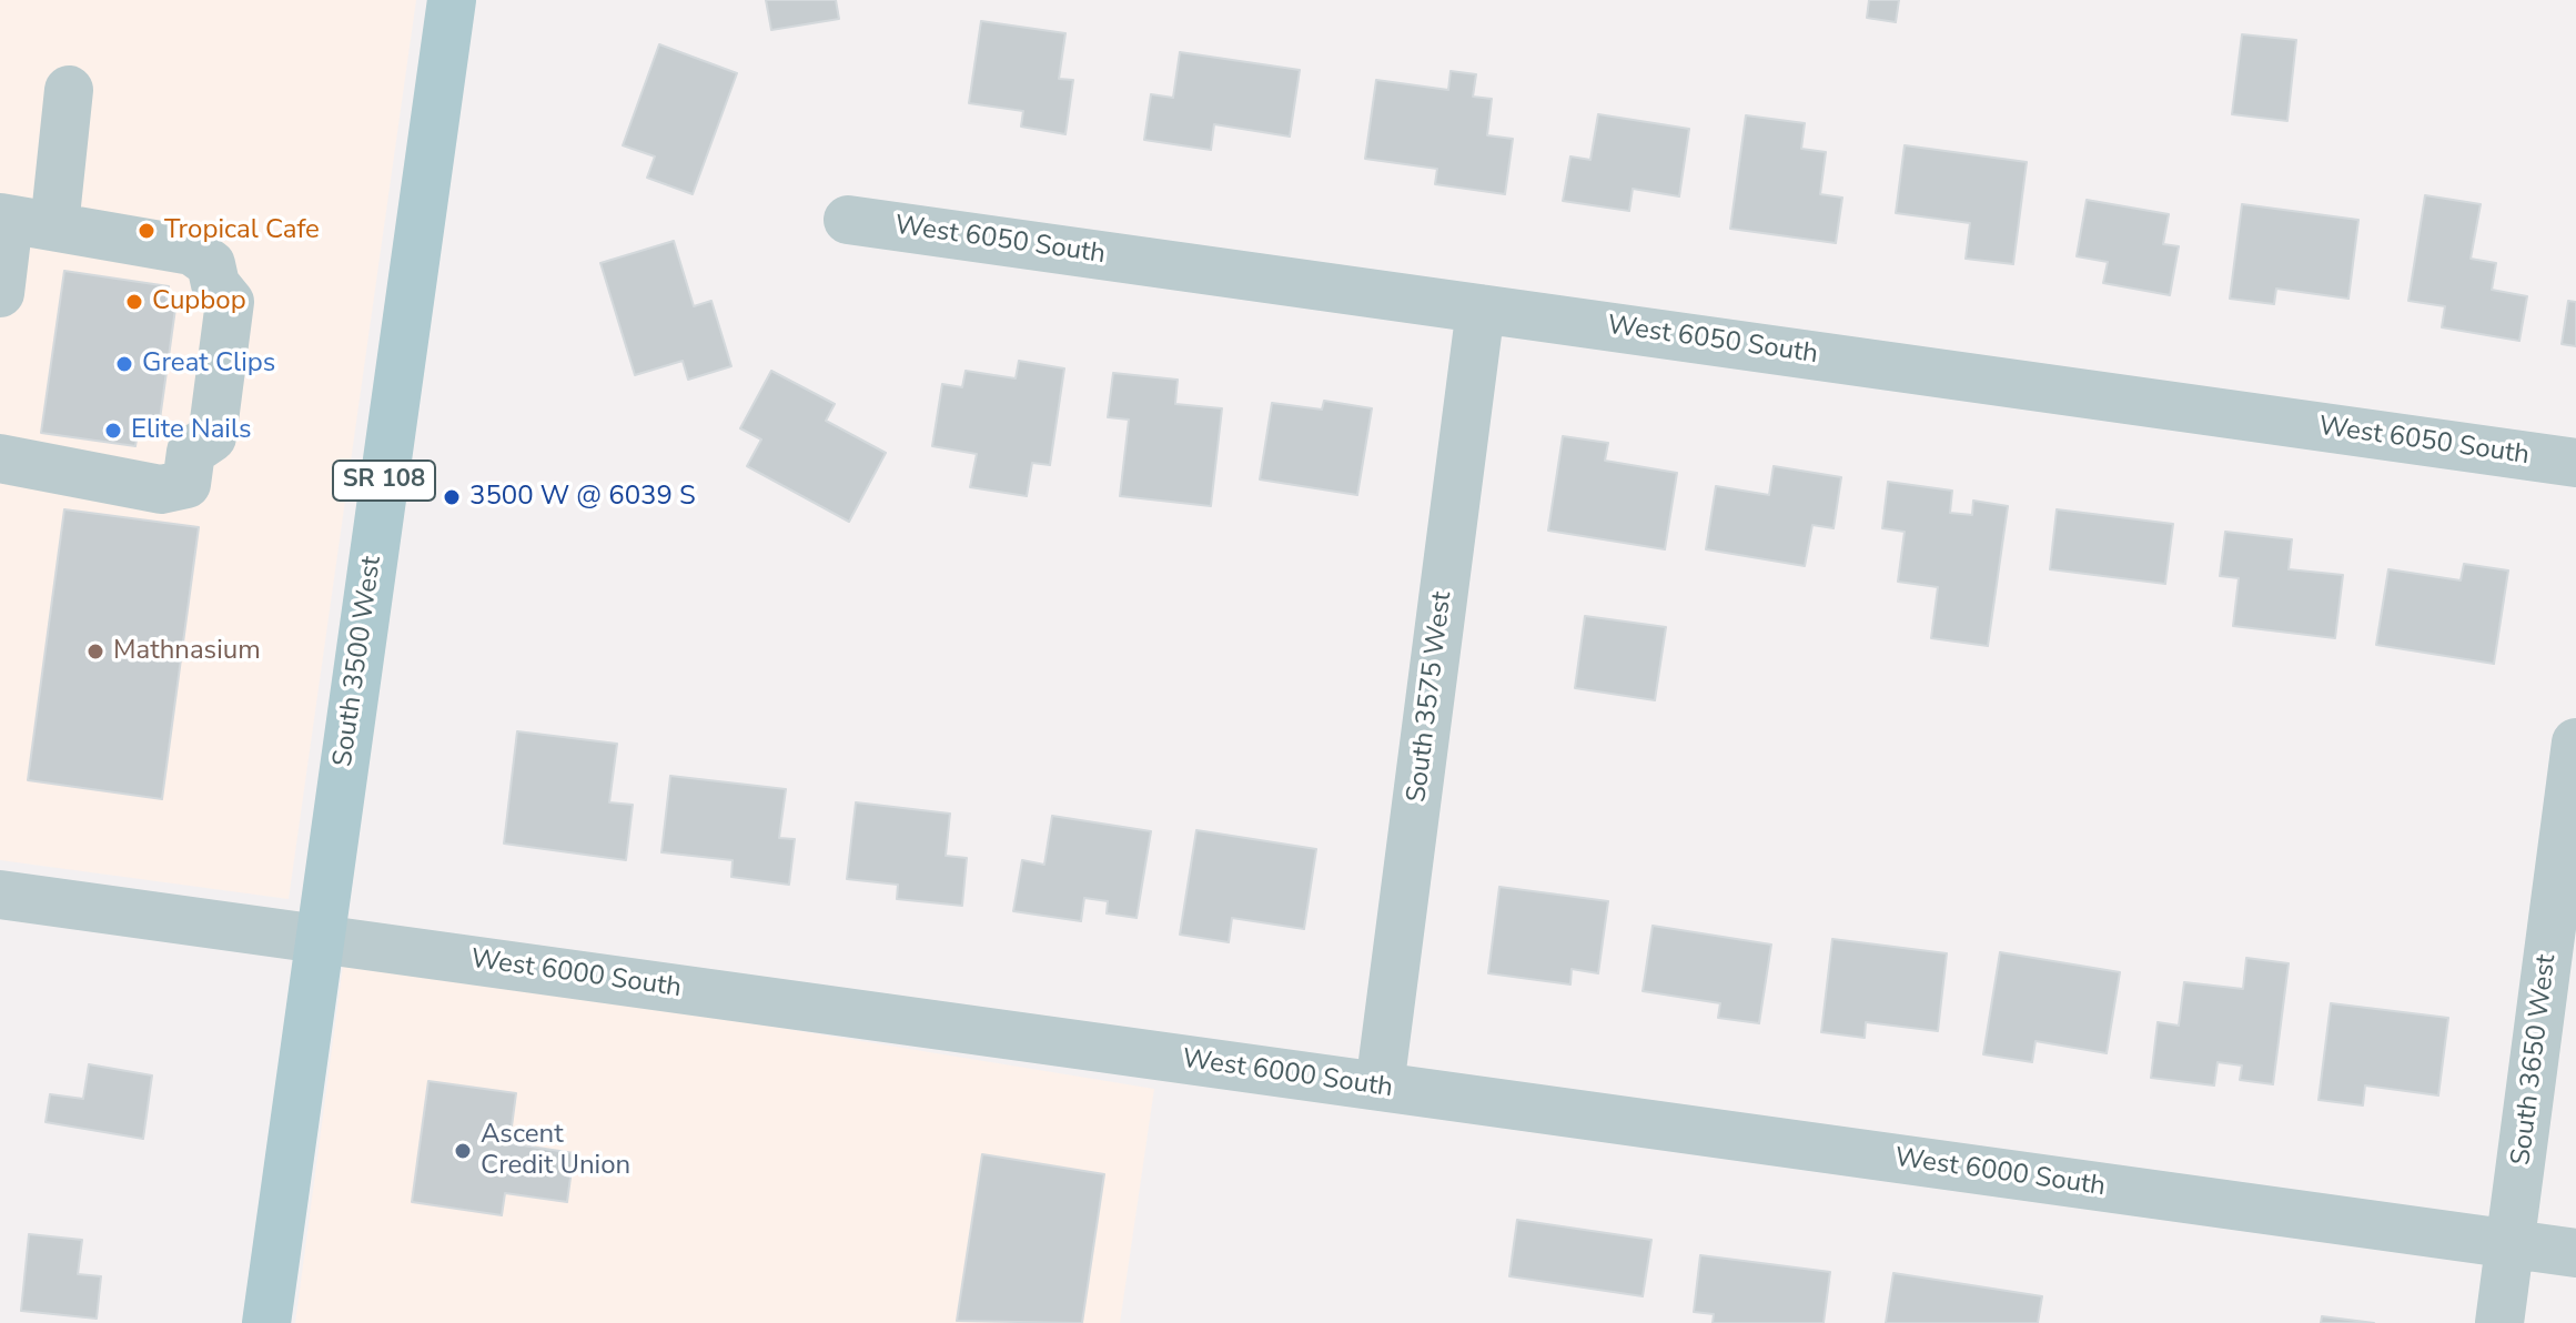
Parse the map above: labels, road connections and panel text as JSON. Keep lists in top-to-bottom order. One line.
{"streets":{"main road":["SR 108","South 3500 West"],"street":["West 6050 South","South 3575 West","West 6000 South","South 3650 West"]},"crossings":[["West 6050 South","South 3575 West"],["South 3500 West","West 6000 South"],["South 3575 West","West 6000 South"],["West 6000 South","South 3650 West"]],"places":["Tropical Cafe","Cupbop","Great Clips","Elite Nails","3500 W @ 6039 S","Mathnasium","Ascent Credit Union"]}
